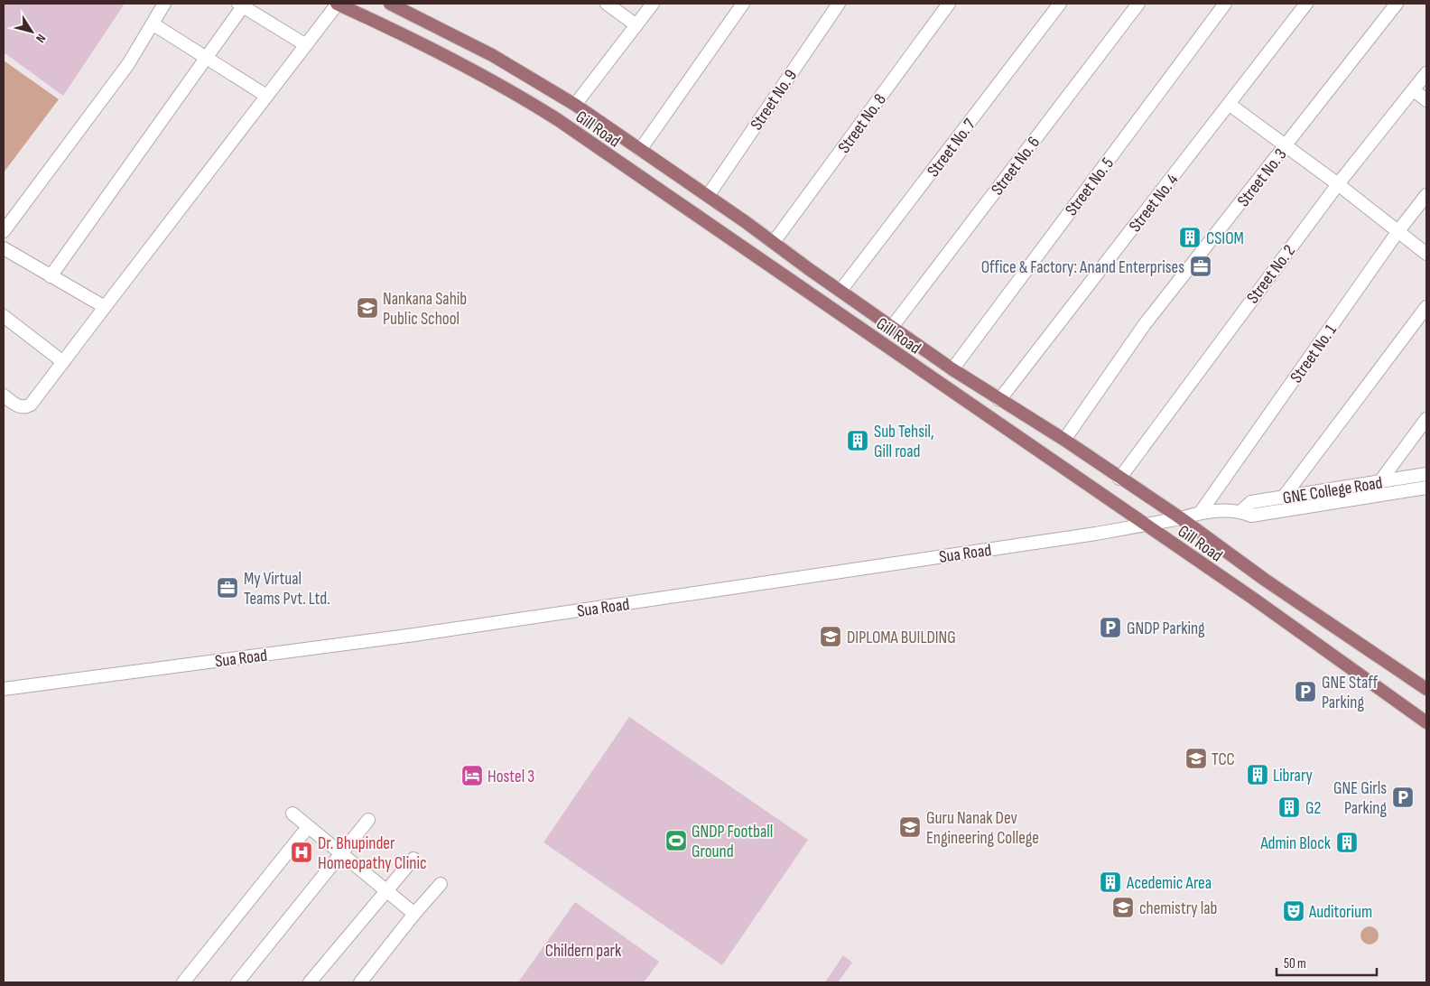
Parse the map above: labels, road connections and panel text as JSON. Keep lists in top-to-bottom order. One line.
{"streets":{"main road":["Gill Road"],"street":["Street No. 9","Street No. 8","Street No. 7","Street No. 6","Street No. 3","Street No. 5","Street No. 4","Street No. 2","Street No. 1","GNE College Road","Sua Road"]},"crossings":[["Street No. 9","Gill Road"],["Street No. 8","Gill Road"],["Gill Road","Street No. 7"],["Gill Road","Street No. 6"],["Gill Road","Street No. 3"],["Gill Road","Street No. 5"],["Gill Road","Street No. 4"],["Gill Road","Street No. 2"],["Gill Road","Sua Road"],["Street No. 1","GNE College Road"],["Street No. 1","Sua Road"],["GNE College Road","Sua Road"]],"parks":["Childern park"],"places":{"building":["CSIOM","Sub Tehsil, Gill road","Library","G2","Admin Block","Acedemic Area"],"office":["Office & Factory: Anand Enterprises","My Virtual Teams Pvt. Ltd."],"school or university":["Nankana Sahib Public School","DIPLOMA BUILDING","TCC","Guru Nanak Dev Engineering College","chemistry lab"],"parking":["GNDP Parking","GNE Staff Parking","GNE Girls Parking"],"hotel":["Hostel 3"],"sports":["GNDP Football Ground"],"hospital":["Dr. Bhupinder Homeopathy Clinic"],"theatre":["Auditorium"]},"scale_bar":"50 m","north":"bottom right"}
